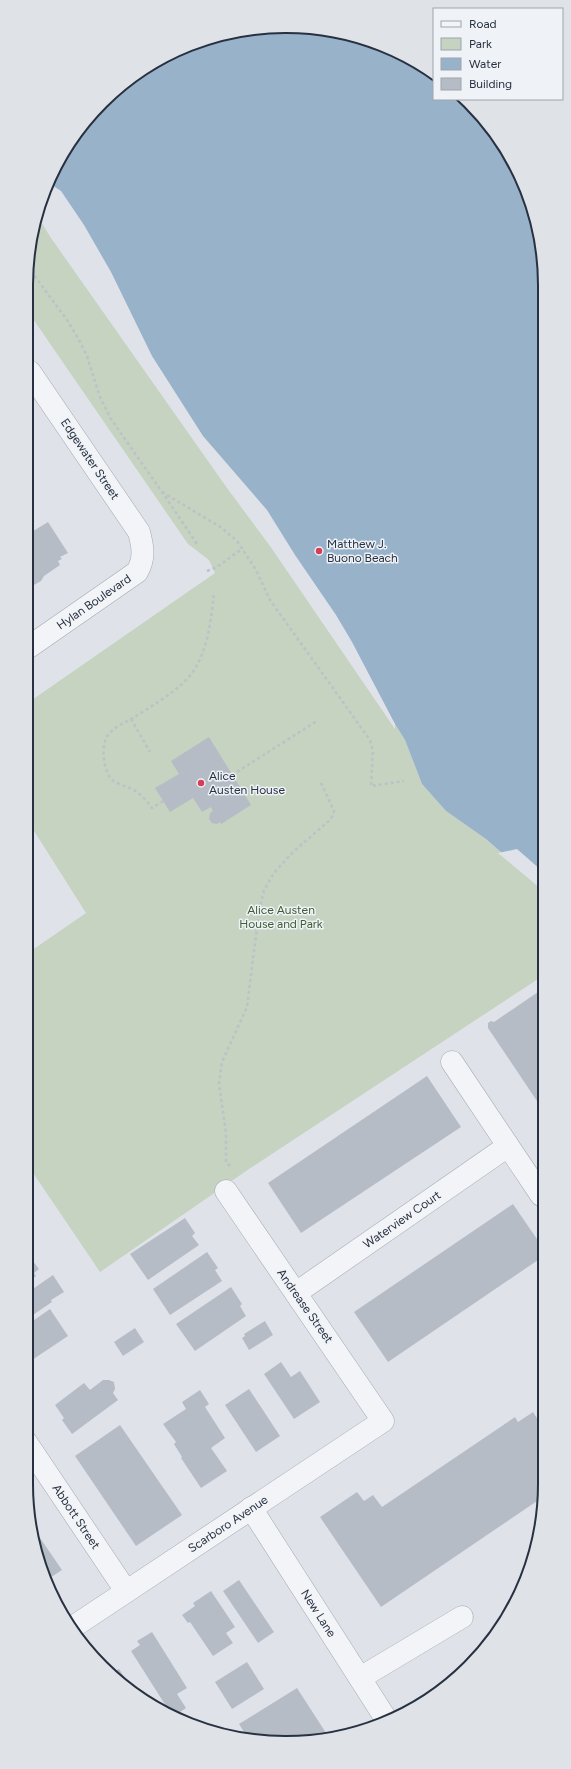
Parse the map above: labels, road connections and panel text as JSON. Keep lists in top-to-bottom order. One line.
{"streets":{"street":["Edgewater Street","Hylan Boulevard","Waterview Court","Andrease Street","Abbott Street","Scarboro Avenue","New Lane"]},"crossings":[["Edgewater Street","Hylan Boulevard"],["Waterview Court","Andrease Street"],["Andrease Street","Scarboro Avenue"],["Abbott Street","Scarboro Avenue"],["Scarboro Avenue","New Lane"]],"parks":["Alice Austen House and Park"],"places":["Matthew J. Buono Beach","Alice Austen House"],"legend":["Road","Park","Water","Building"]}
